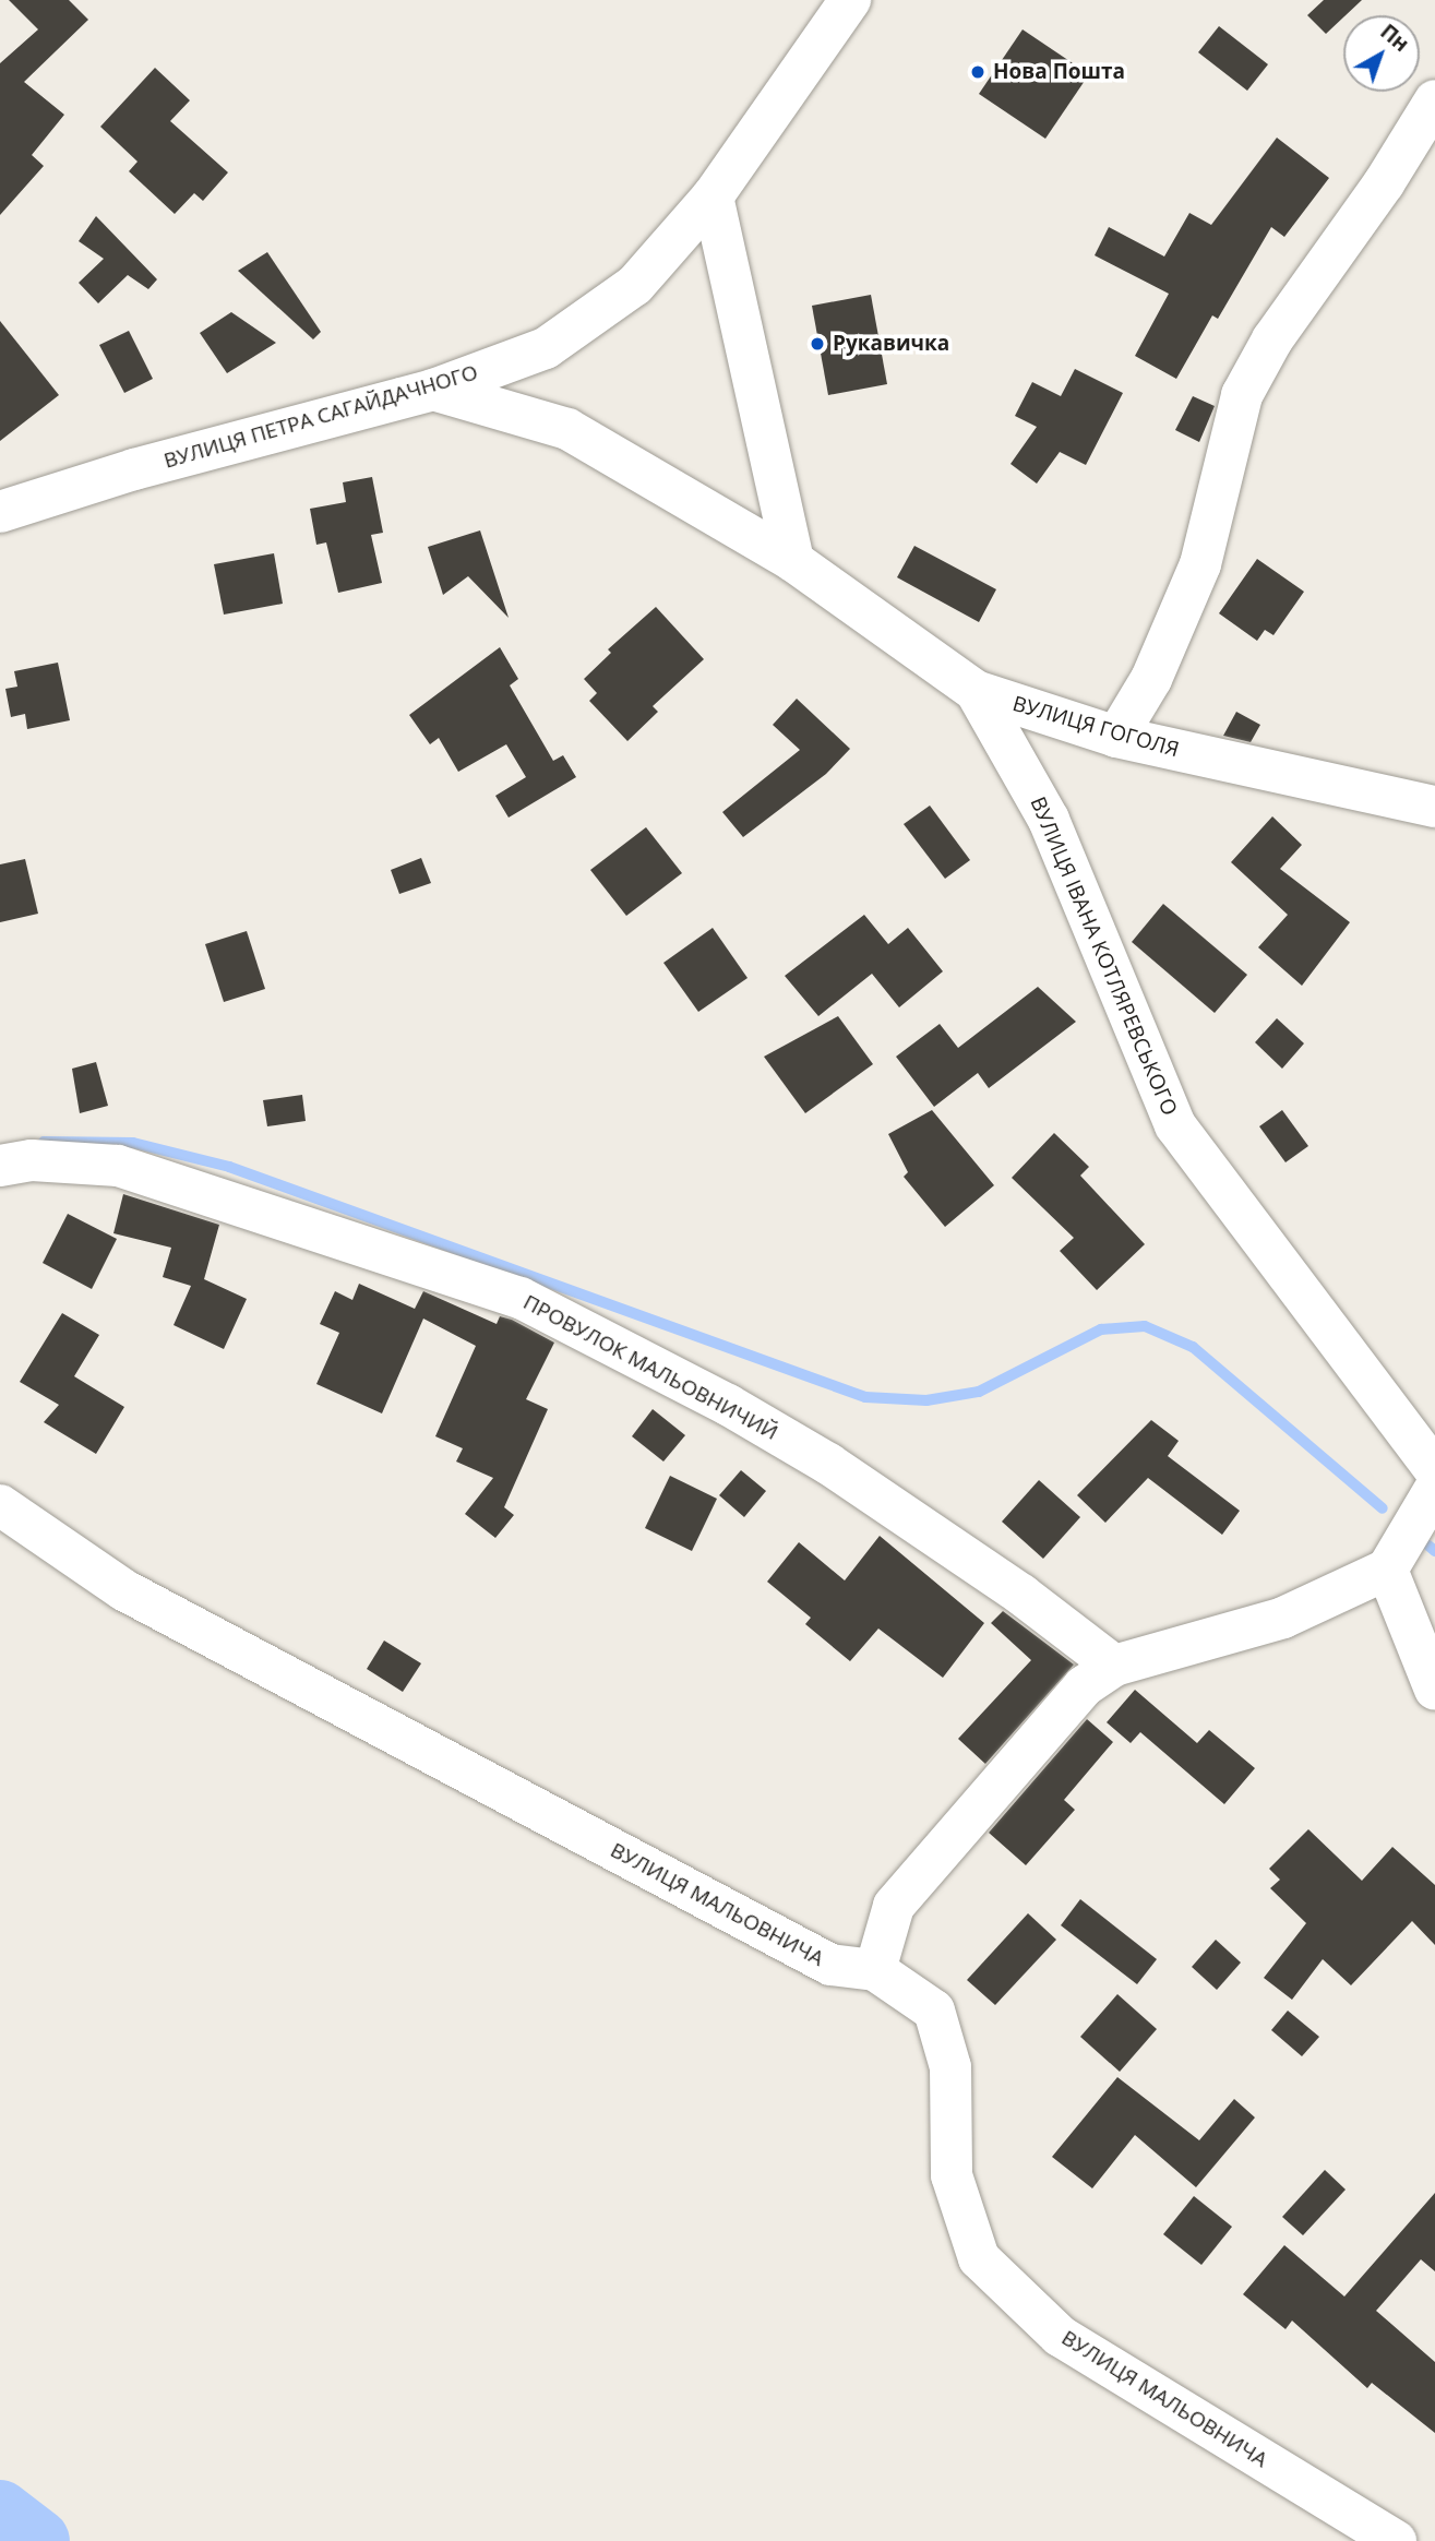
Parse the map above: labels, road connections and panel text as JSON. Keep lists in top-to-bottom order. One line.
{"streets":{"street":["ВУЛИЦЯ ПЕТРА САГАЙДАЧНОГО","ВУЛИЦЯ ГОГОЛЯ","ВУЛИЦЯ ІВАНА КОТЛЯРЕВСЬКОГО","ПРОВУЛОК МАЛЬОВНИЧИЙ","ВУЛИЦЯ МАЛЬОВНИЧА"]},"crossings":[["ВУЛИЦЯ ПЕТРА САГАЙДАЧНОГО","ВУЛИЦЯ ГОГОЛЯ"],["ВУЛИЦЯ ГОГОЛЯ","ВУЛИЦЯ ІВАНА КОТЛЯРЕВСЬКОГО"]],"places":["Нова Пошта","Рукавичка"],"north":"top right"}
